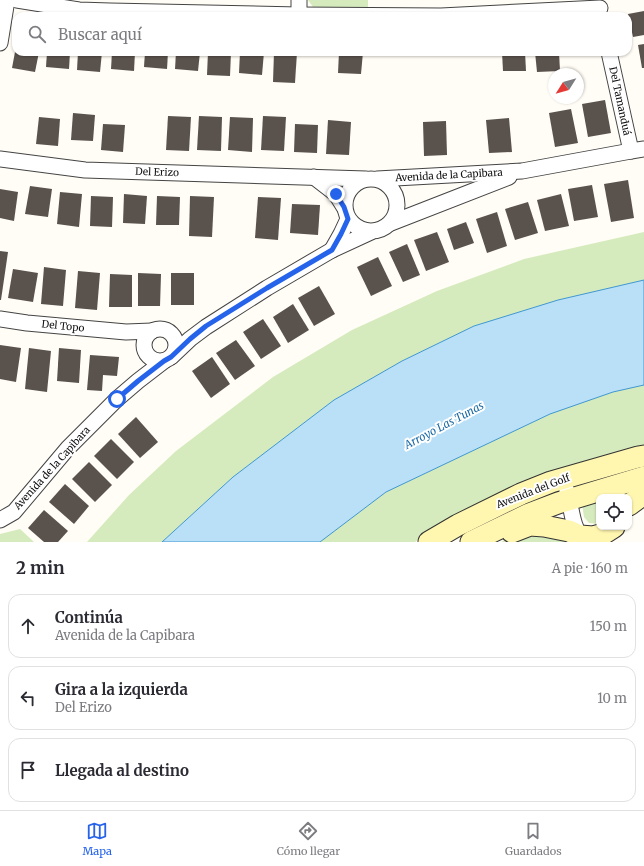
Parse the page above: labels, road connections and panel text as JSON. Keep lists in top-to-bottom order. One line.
{"streets":{"street":["Del Tamanduá","Del Erizo","Avenida de la Capibara","Del Topo","Avenida del Golf"]},"crossings":[["Del Tamanduá","Avenida de la Capibara"],["Del Erizo","Avenida de la Capibara"],["Avenida de la Capibara","Del Topo"]],"water":["Arroyo Las Tunas"],"north":"bottom left","page":{"search":"Buscar aquí","heading":["2 min","A pie · 160 m"],"list":[["Continúa","Avenida de la Capibara","150 m"],["Gira a la izquierda","Del Erizo","10 m"],"Llegada al destino"],"nav":["Mapa","Cómo llegar","Guardados"]}}
